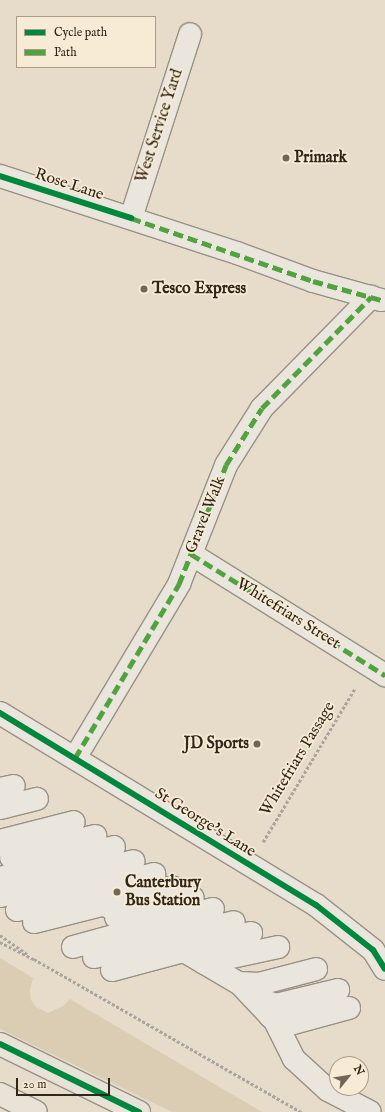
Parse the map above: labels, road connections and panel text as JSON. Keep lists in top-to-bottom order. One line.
{"streets":{"street":["West Service Yard","Rose Lane","Gravel Walk","Whitefriars Street","St George's Lane"],"path":["Whitefriars Passage"]},"crossings":[["West Service Yard","Rose Lane"],["Rose Lane","Gravel Walk"],["Gravel Walk","Whitefriars Street"],["Gravel Walk","St George's Lane"],["Whitefriars Street","Whitefriars Passage"],["Whitefriars Passage","St George's Lane"]],"places":["Primark","Tesco Express","JD Sports","Canterbury Bus Station"],"legend":["Cycle path","Path"],"scale_bar":"20 m","north":"top right"}
